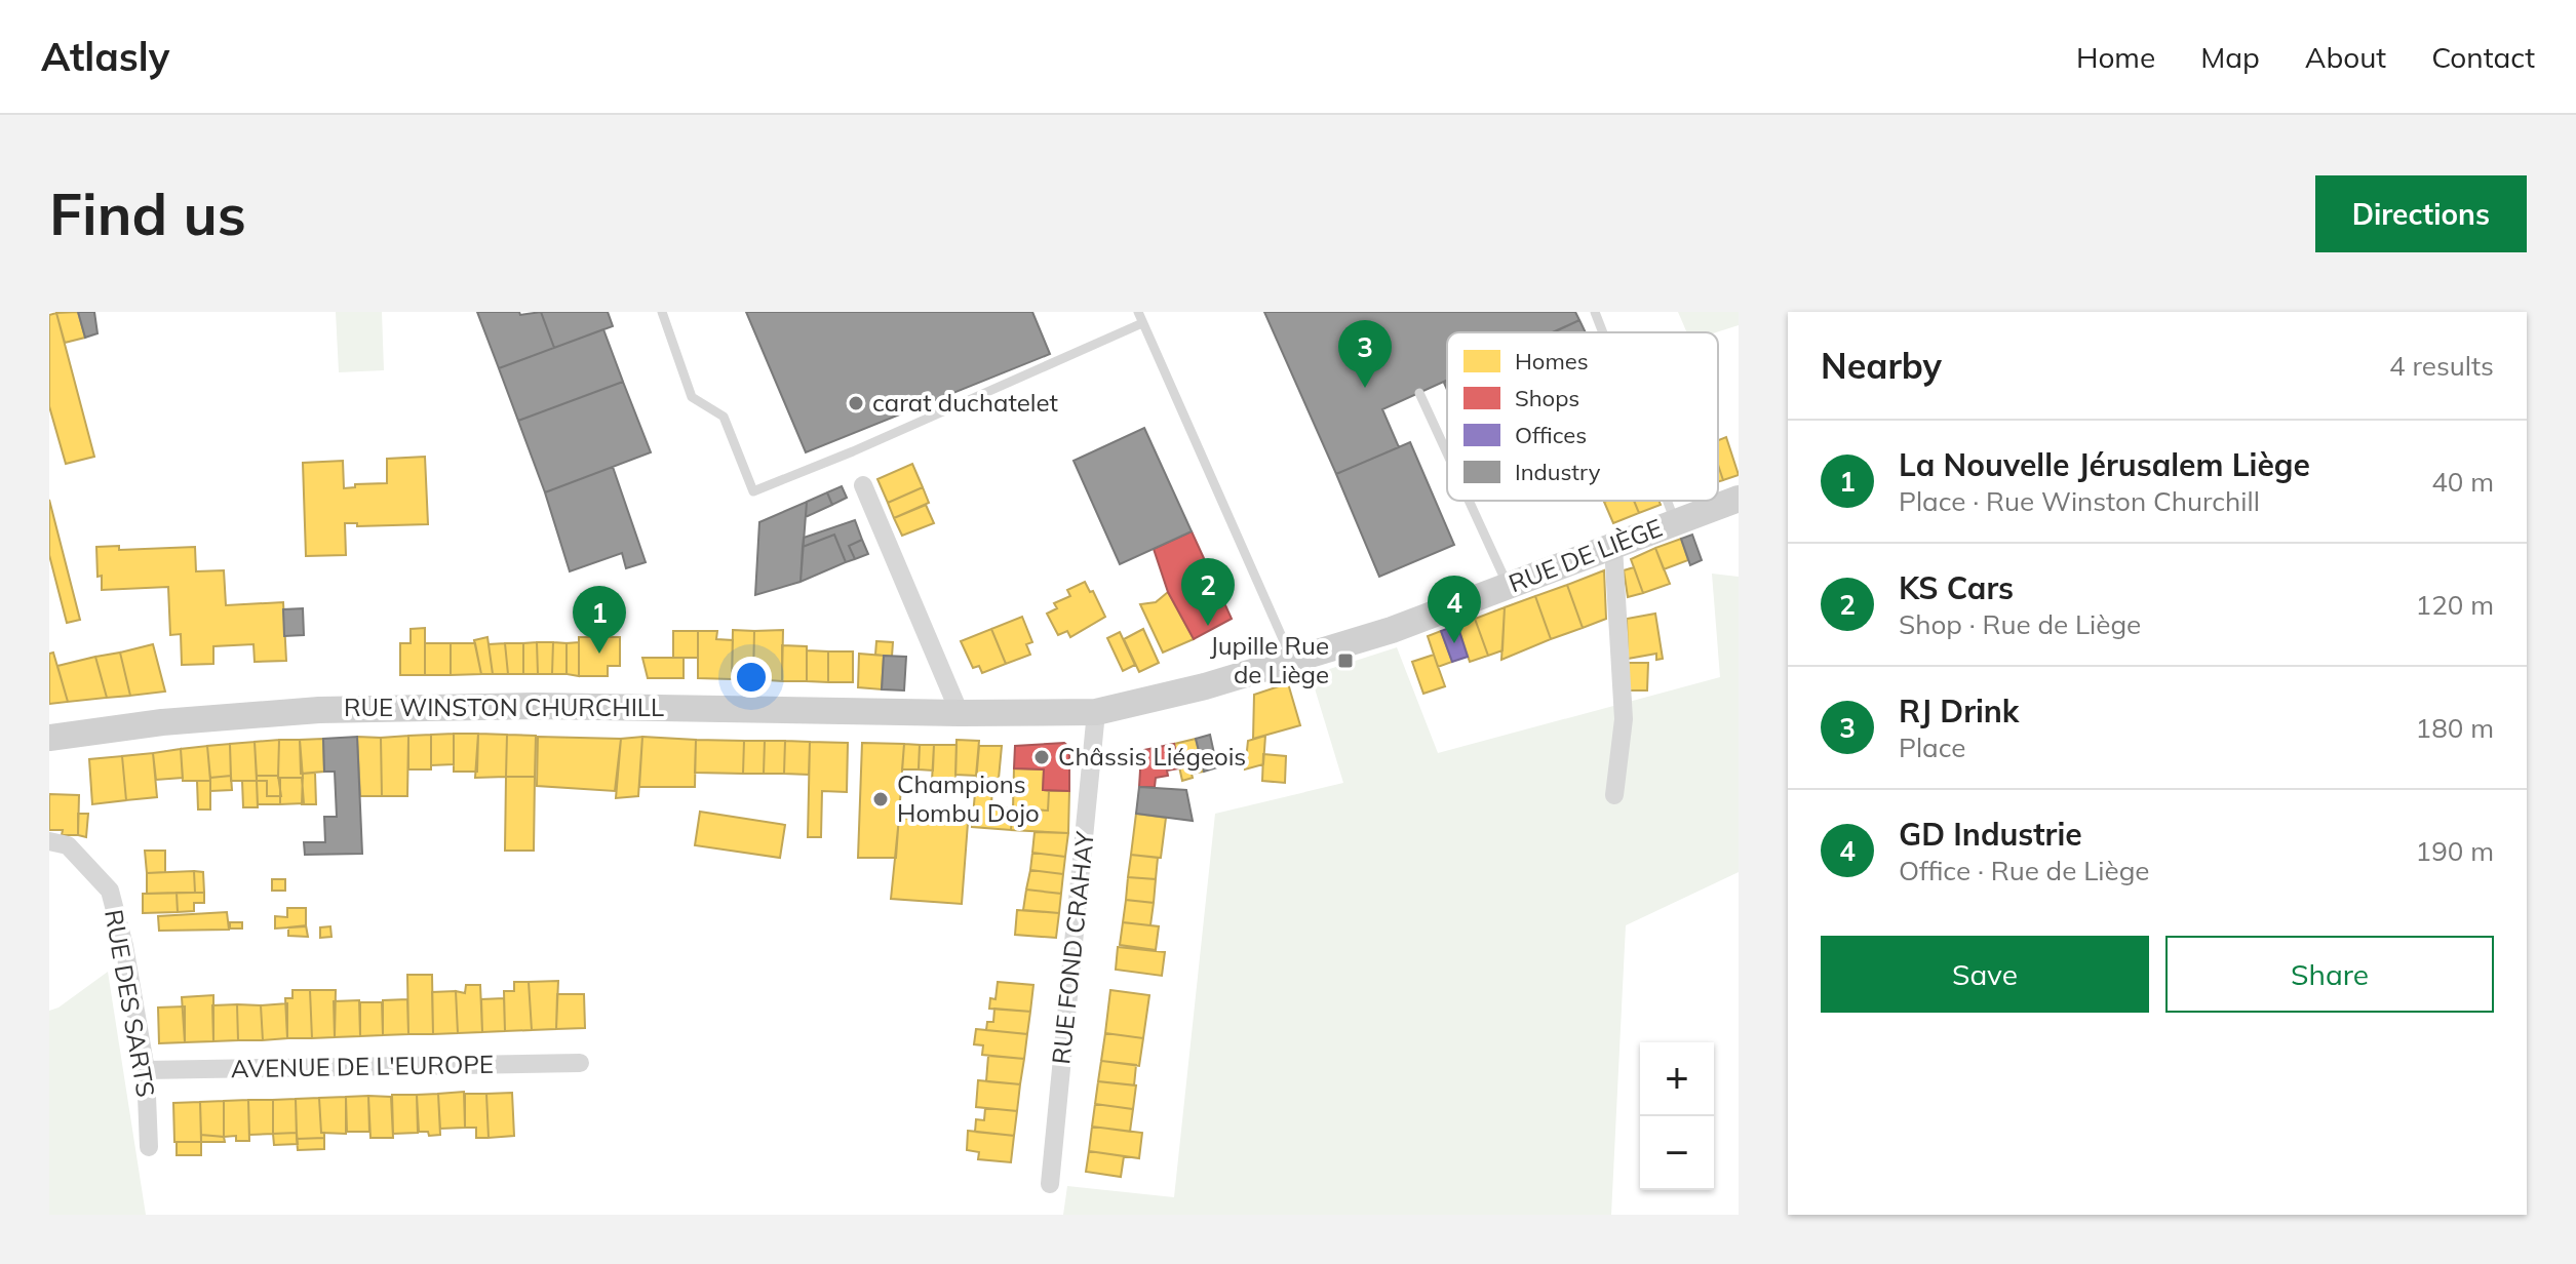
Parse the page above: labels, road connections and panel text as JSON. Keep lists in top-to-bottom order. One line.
{"streets":{"main road":["RUE DE LIÈGE","RUE WINSTON CHURCHILL"],"street":["RUE FOND CRAHAY","RUE DES SARTS","AVENUE DE L'EUROPE"]},"crossings":[["RUE DE LIÈGE","RUE WINSTON CHURCHILL"],["RUE WINSTON CHURCHILL","RUE FOND CRAHAY"],["RUE DES SARTS","AVENUE DE L'EUROPE"]],"places":{"other":["carat duchatelet","Châssis Liégeois","Champions Hombu Dojo"],"transit":["Jupille Rue de Liège"]},"legend":["Homes","Shops","Offices","Industry"],"page":{"header":"Atlasly","nav":["Home","Map","About","Contact"],"buttons":["Directions",["Save","Share"]],"title":"Find us","heading":["Nearby","4 results"],"pins":["3","2","4","1"],"list":[{"mark":"1","name":"La Nouvelle Jérusalem Liège","note":"Place · Rue Winston Churchill","value":"40 m"},{"mark":"2","name":"KS Cars","note":"Shop · Rue de Liège","value":"120 m"},{"mark":"3","name":"RJ Drink","note":"Place","value":"180 m"},{"mark":"4","name":"GD Industrie","note":"Office · Rue de Liège","value":"190 m"}],"map_buttons":["+","−"]}}
